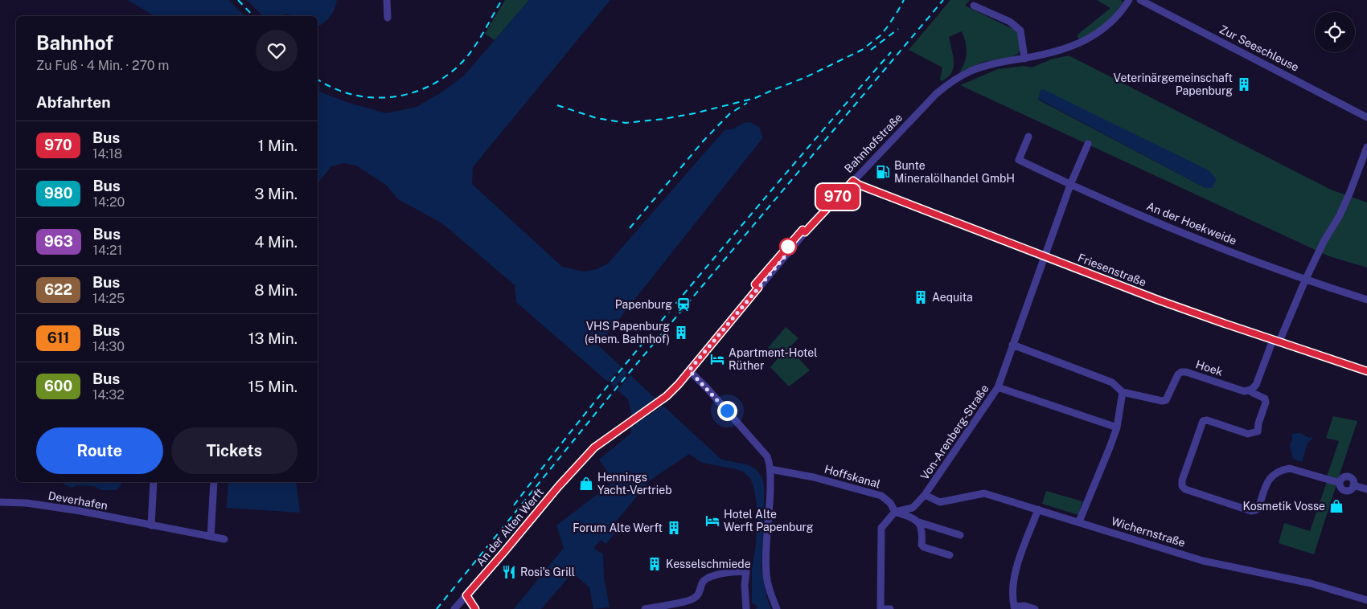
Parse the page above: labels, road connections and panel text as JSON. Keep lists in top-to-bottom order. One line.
{"streets":{"street":["Zur Seeschleuse","Bahnhofstraße","An der Hoekweide","Friesenstraße","Hoek","Von-Arenberg-Straße","Hoffskanal","Deverhafen","An der Alten Werft","Wichernstraße"]},"crossings":[["Bahnhofstraße","Friesenstraße"],["Bahnhofstraße","An der Alten Werft"],["Friesenstraße","Von-Arenberg-Straße"],["Hoek","Von-Arenberg-Straße"],["Von-Arenberg-Straße","Hoffskanal"],["Von-Arenberg-Straße","Wichernstraße"]],"places":{"building":["Veterinärgemeinschaft Papenburg","Aequita","VHS Papenburg (ehem. Bahnhof)","Forum Alte Werft","Kesselschmiede"],"fuel station":["Bunte Mineralölhandel GmbH"],"station":["Papenburg"],"hotel":["Apartment-Hotel Rüther","Hotel Alte Werft Papenburg"],"shop":["Hennings Yacht-Vertrieb","Kosmetik Vosse"],"restaurant":["Rosi's Grill"]},"lines":["bus line 970"],"page":{"on_map":"970","heading":[["Bahnhof","Zu Fuß · 4 Min. · 270 m"],"Abfahrten"],"list":[{"mark":"970","name":"Bus","note":"14:18","value":"1 Min."},{"mark":"980","name":"Bus","note":"14:20","value":"3 Min."},{"mark":"963","name":"Bus","note":"14:21","value":"4 Min."},{"mark":"622","name":"Bus","note":"14:25","value":"8 Min."},{"mark":"611","name":"Bus","note":"14:30","value":"13 Min."},{"mark":"600","name":"Bus","note":"14:32","value":"15 Min."}],"buttons":["Route","Tickets"]}}
